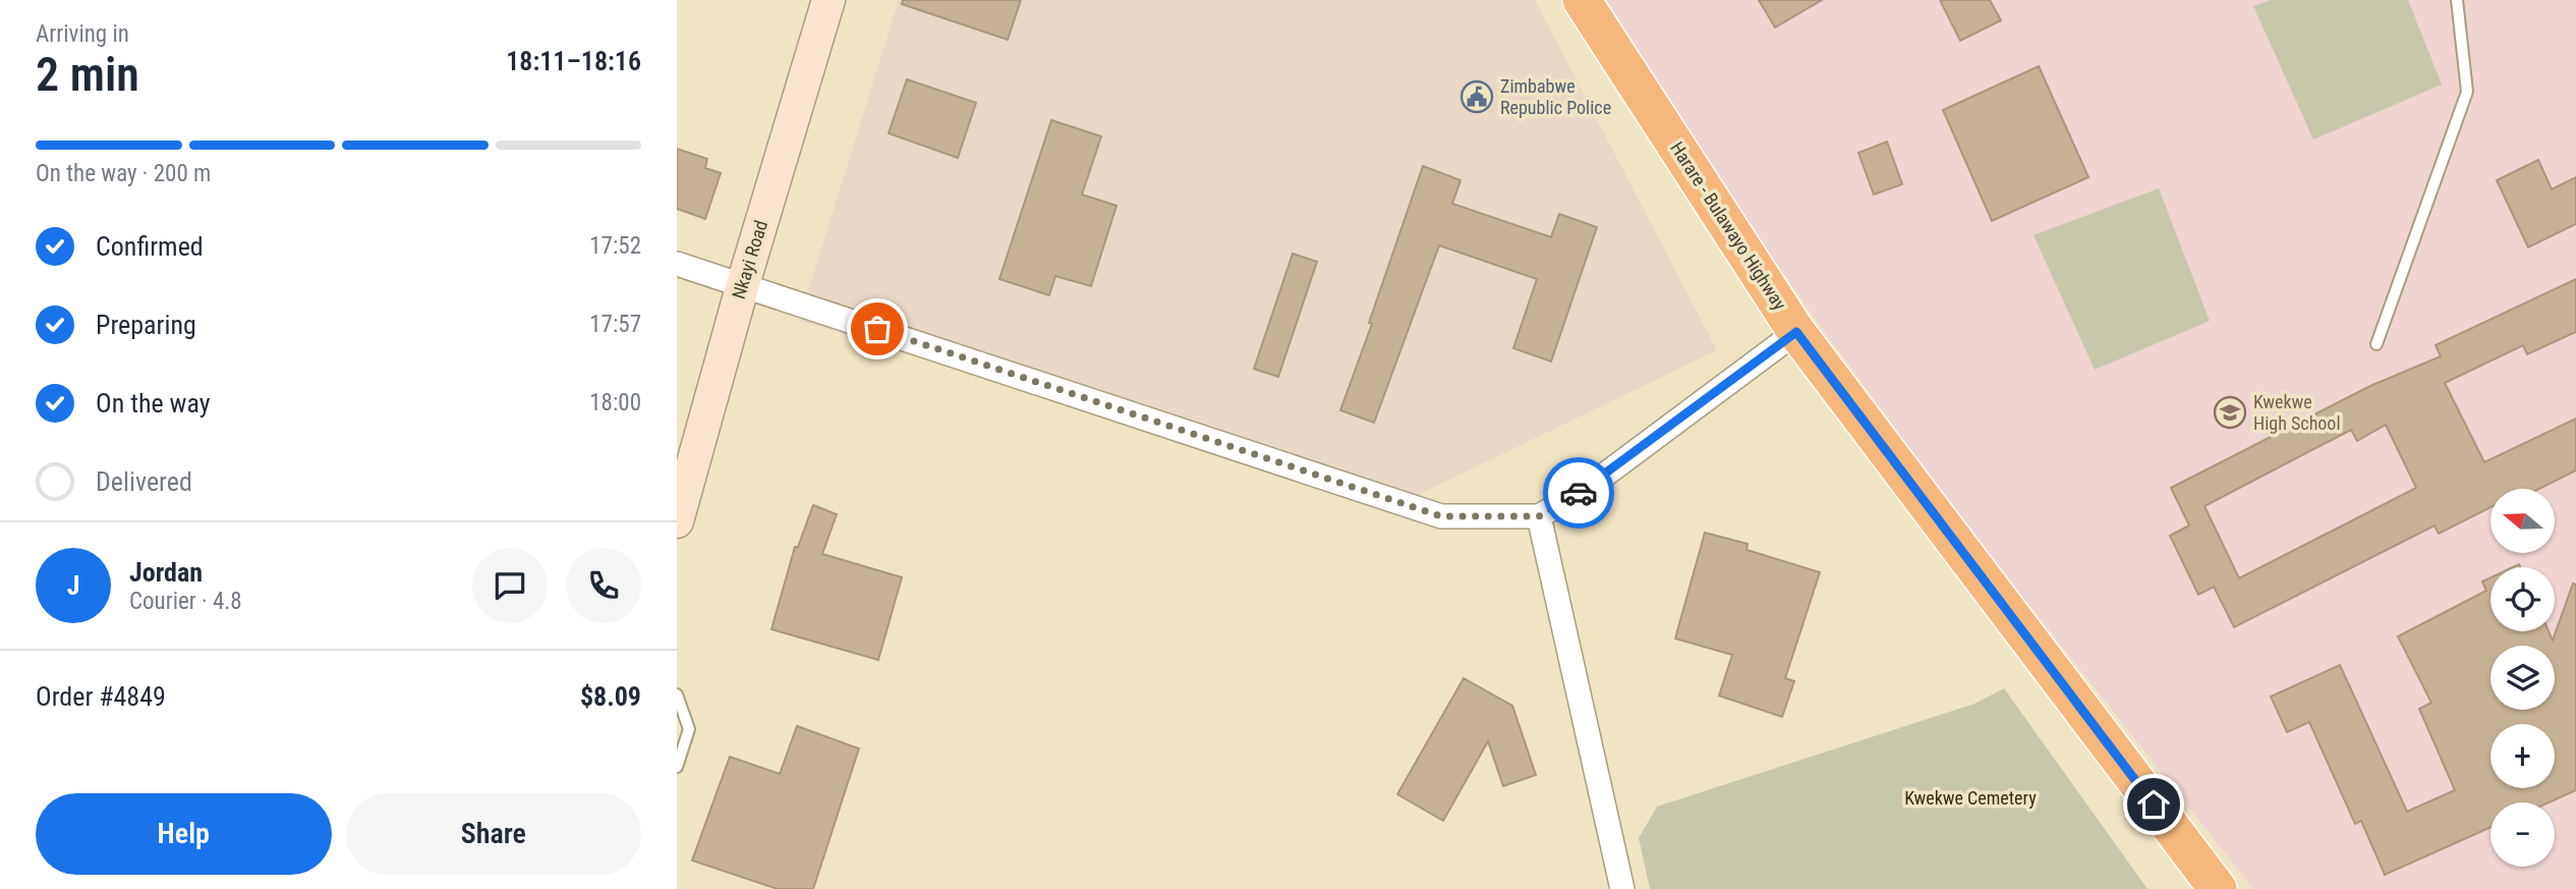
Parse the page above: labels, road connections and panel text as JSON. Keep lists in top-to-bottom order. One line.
{"streets":{"highway":["Harare - Bulawayo Highway"],"main road":["Nkayi Road"]},"parks":["Kwekwe Cemetery"],"places":{"public building":["Zimbabwe Republic Police"],"school or university":["Kwekwe High School"]},"north":"left","page":{"heading":["2 min","Arriving in","18:11–18:16"],"panel":["Jordan","Courier · 4.8","Order #4849","$8.09"],"bar":"On the way · 200 m","list":[["Confirmed","17:52"],["Preparing","17:57"],["On the way","18:00"],"Delivered"],"map_buttons":["+","−"],"round":"J","buttons":["Help","Share"]}}
